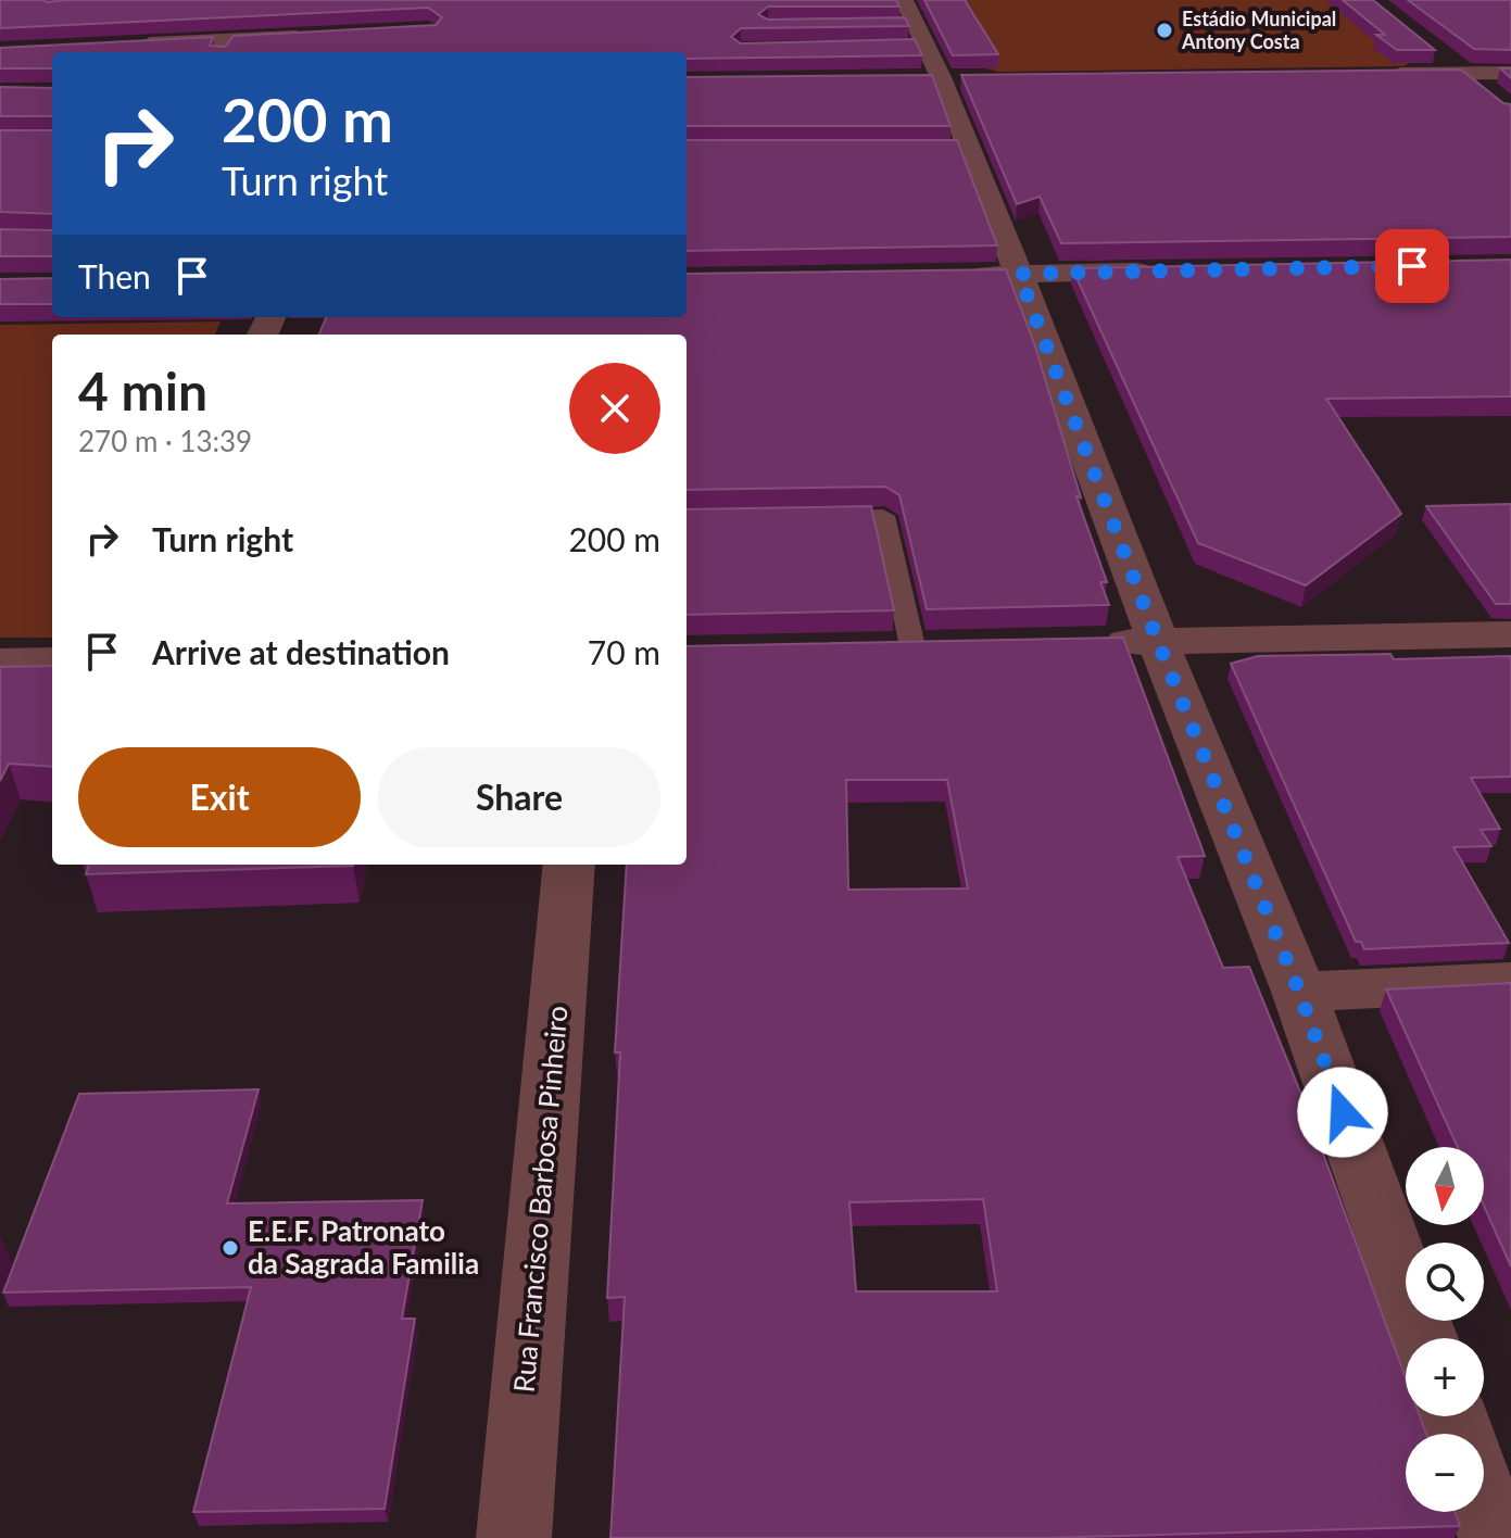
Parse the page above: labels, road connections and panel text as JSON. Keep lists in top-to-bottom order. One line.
{"streets":{"street":["Rua Francisco Barbosa Pinheiro"]},"places":["Estádio Municipal Antony Costa","E.E.F. Patronato da Sagrada Familia"],"north":"bottom","page":{"turn":["200 m","Turn right"],"then":"Then","heading":["4 min","270 m · 13:39"],"list":[{"name":"Turn right","value":"200 m"},{"name":"Arrive at destination","value":"70 m"}],"buttons":["Exit","Share"],"map_buttons":["+","−"]}}
